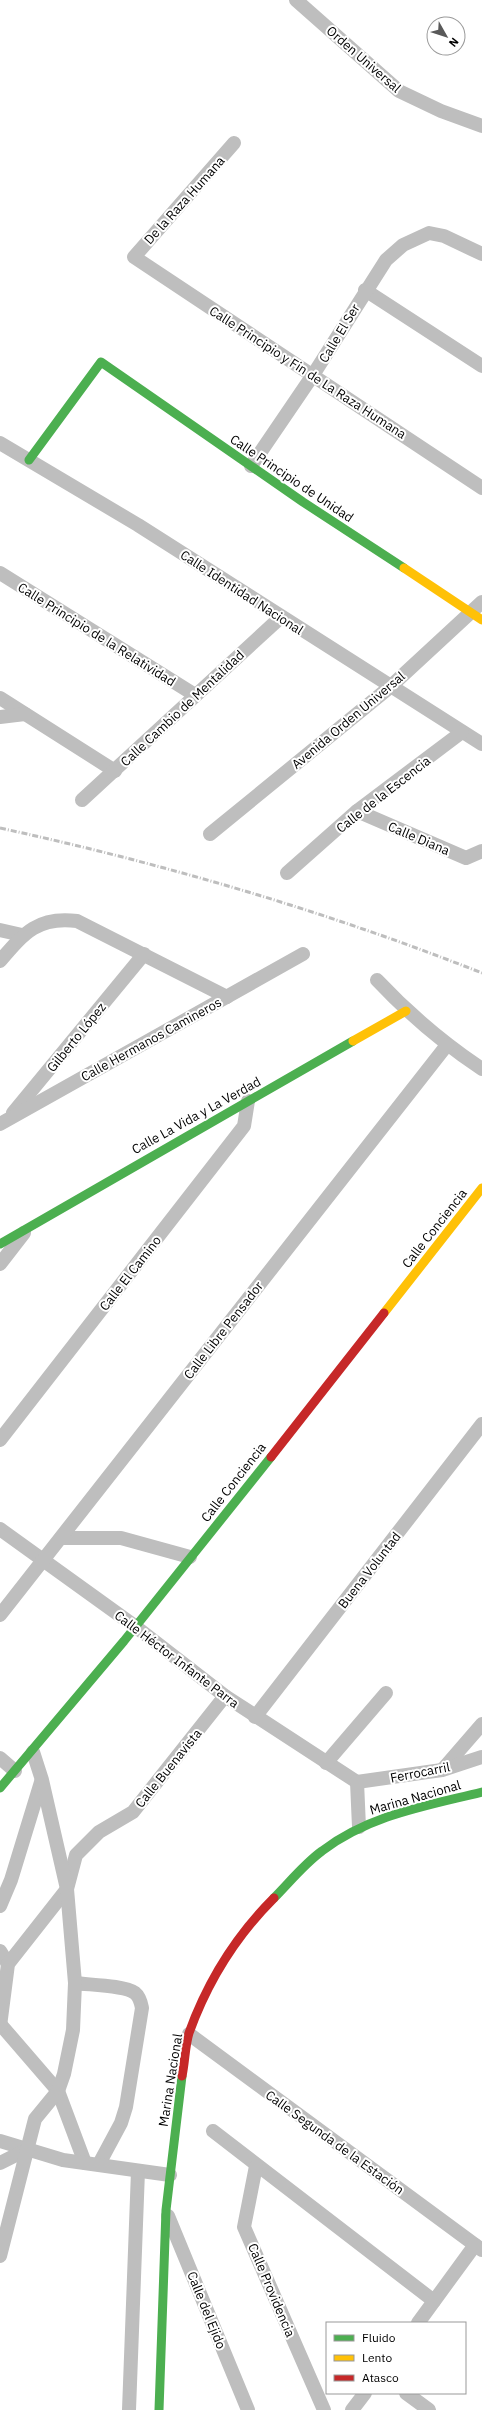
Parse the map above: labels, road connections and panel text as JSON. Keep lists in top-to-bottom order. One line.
{"streets":{"street":["Orden Universal","De la Raza Humana","Calle El Ser","Calle Principio y Fin de La Raza Humana","Calle Principio de Unidad","Calle Identidad Nacional","Calle Principio de la Relatividad","Calle Cambio de Mentalidad","Avenida Orden Universal","Calle de la Escencia","Calle Diana","Gilberto López","Calle Hermanos Camineros","Calle La Vida y La Verdad","Calle Conciencia","Calle El Camino","Calle Libre Pensador","Buena Voluntad","Calle Héctor Infante Parra","Calle Buenavista","Ferrocarril","Marina Nacional","Calle Segunda de la Estación","Calle Providencia","Calle del Ejido"]},"crossings":[["De la Raza Humana","Calle Principio y Fin de La Raza Humana"],["Calle El Ser","Calle Principio y Fin de La Raza Humana"],["Calle El Ser","Calle Principio de Unidad"],["Calle Principio de Unidad","Calle Identidad Nacional"],["Calle Principio de Unidad","Avenida Orden Universal"],["Calle Identidad Nacional","Calle Cambio de Mentalidad"],["Calle Identidad Nacional","Avenida Orden Universal"],["Calle Identidad Nacional","Calle de la Escencia"],["Calle Principio de la Relatividad","Calle Cambio de Mentalidad"],["Calle de la Escencia","Calle Diana"],["Gilberto López","Calle Hermanos Camineros"],["Calle La Vida y La Verdad","Calle El Camino"],["Calle Conciencia","Calle Héctor Infante Parra"],["Calle Libre Pensador","Calle Héctor Infante Parra"],["Buena Voluntad","Calle Héctor Infante Parra"],["Calle Héctor Infante Parra","Calle Buenavista"],["Calle Héctor Infante Parra","Ferrocarril"],["Marina Nacional","Calle Segunda de la Estación"],["Marina Nacional","Calle del Ejido"]],"legend":["Fluido","Lento","Atasco"],"north":"bottom right"}
